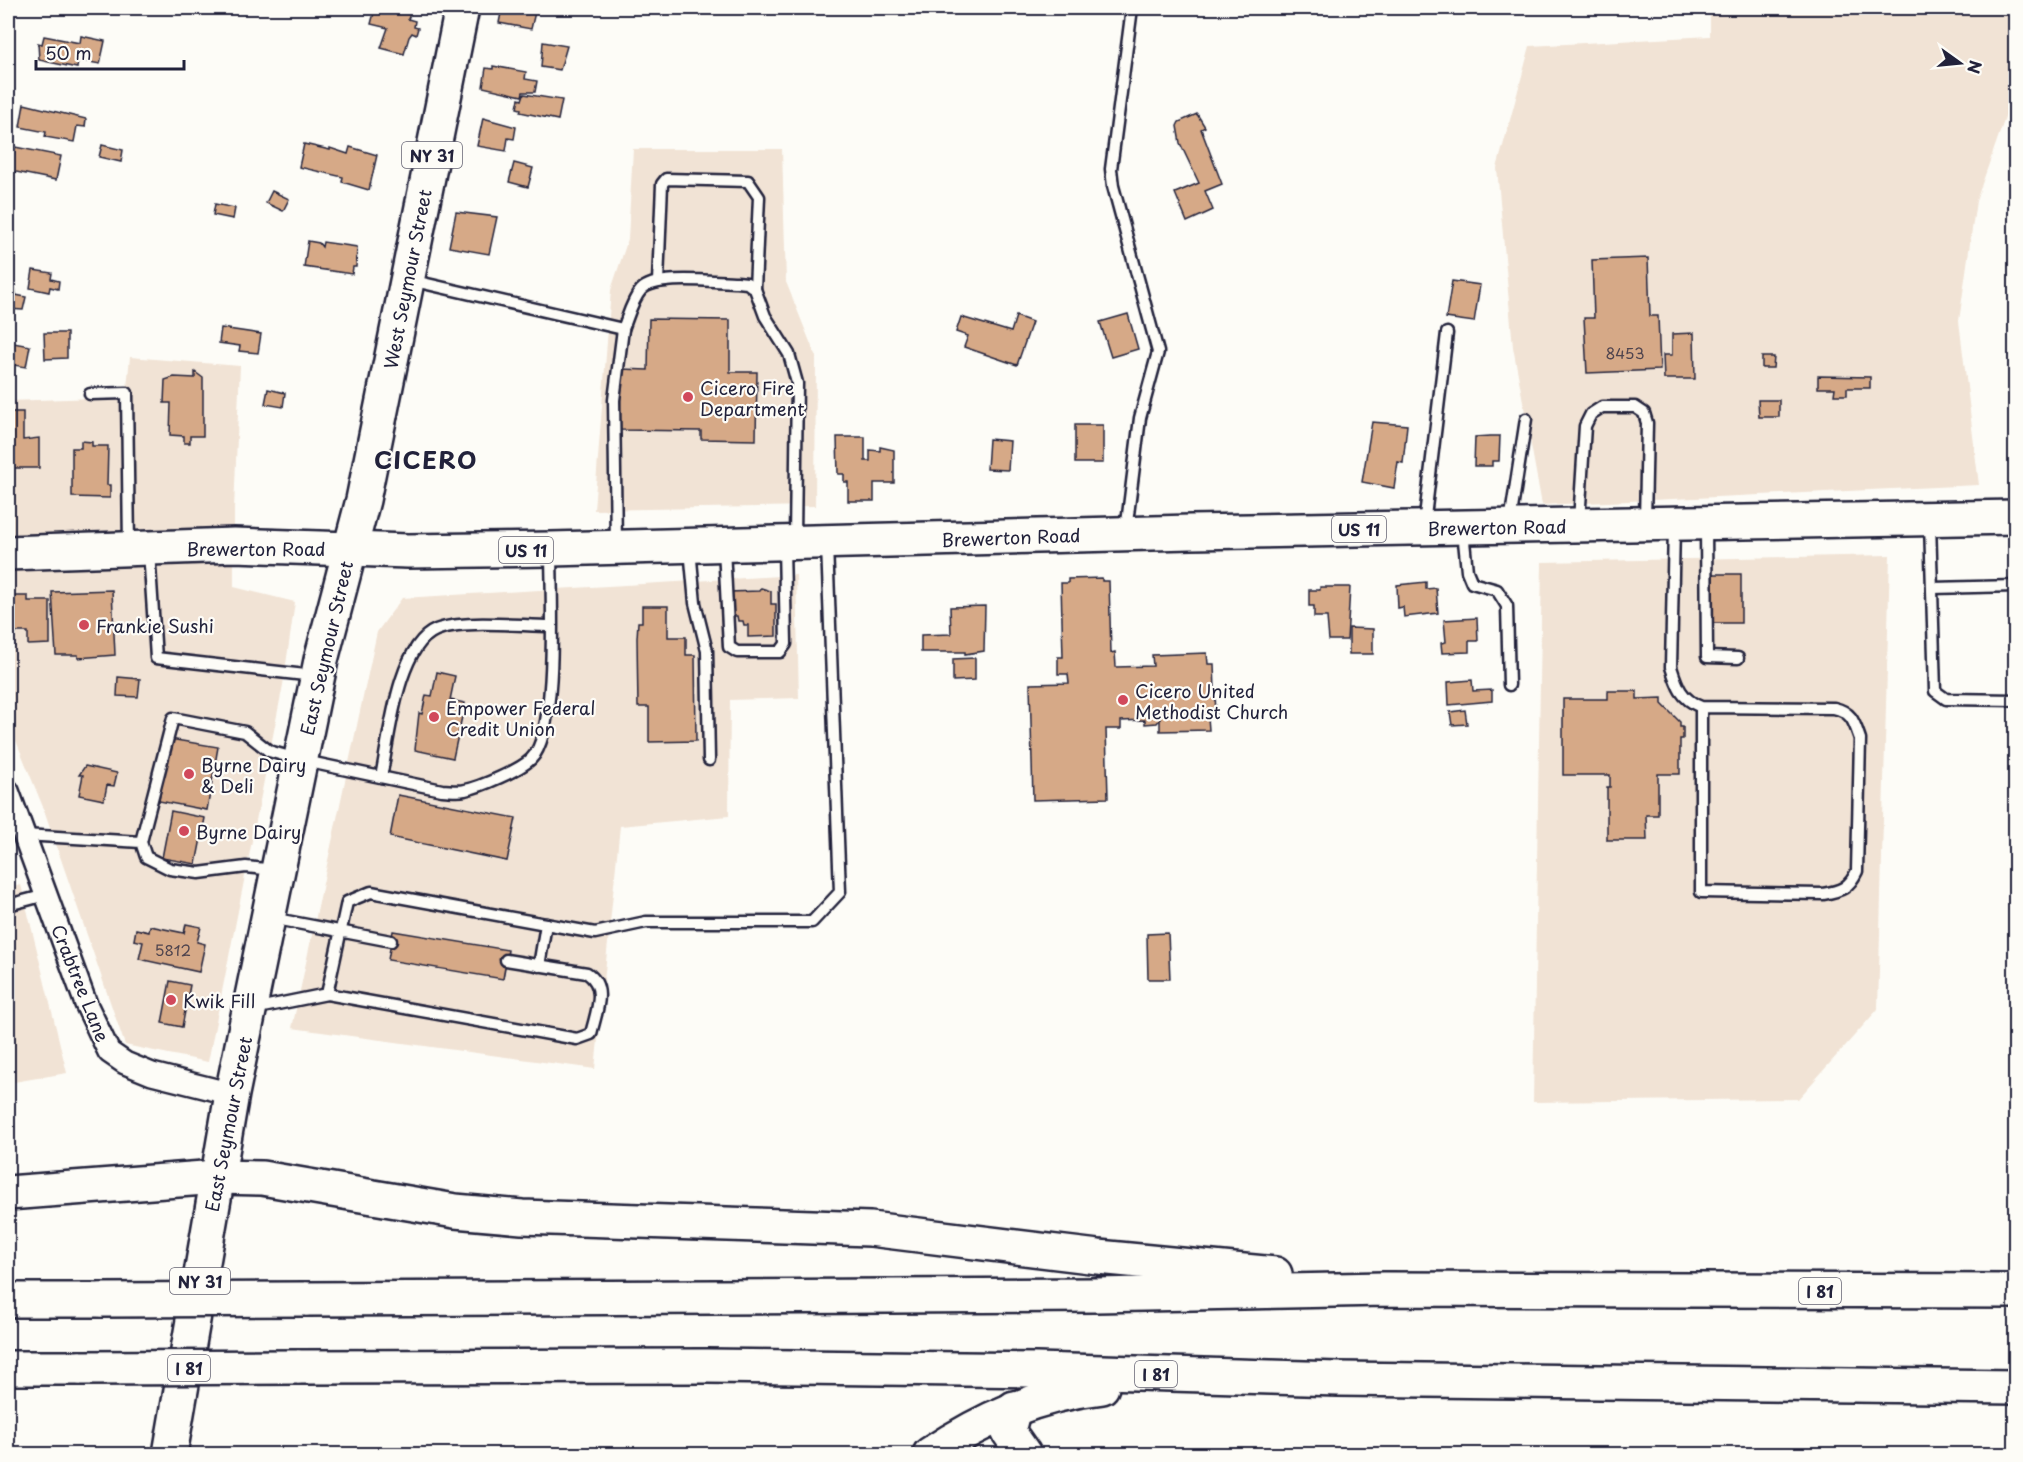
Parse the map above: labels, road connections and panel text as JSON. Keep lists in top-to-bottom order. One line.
{"streets":{"main road":["NY 31","West Seymour Street","Brewerton Road","US 11","East Seymour Street","I 81"],"street":["Crabtree Lane"]},"crossings":[["West Seymour Street","Brewerton Road"],["West Seymour Street","East Seymour Street"],["Brewerton Road","East Seymour Street"],["East Seymour Street","Crabtree Lane"]],"districts":["CICERO"],"places":["Cicero Fire Department","Frankie Sushi","Cicero United Methodist Church","Empower Federal Credit Union","Byrne Dairy & Deli","Byrne Dairy","Kwik Fill"],"house_numbers":["8453","5812"],"scale_bar":"50 m","north":"right"}
